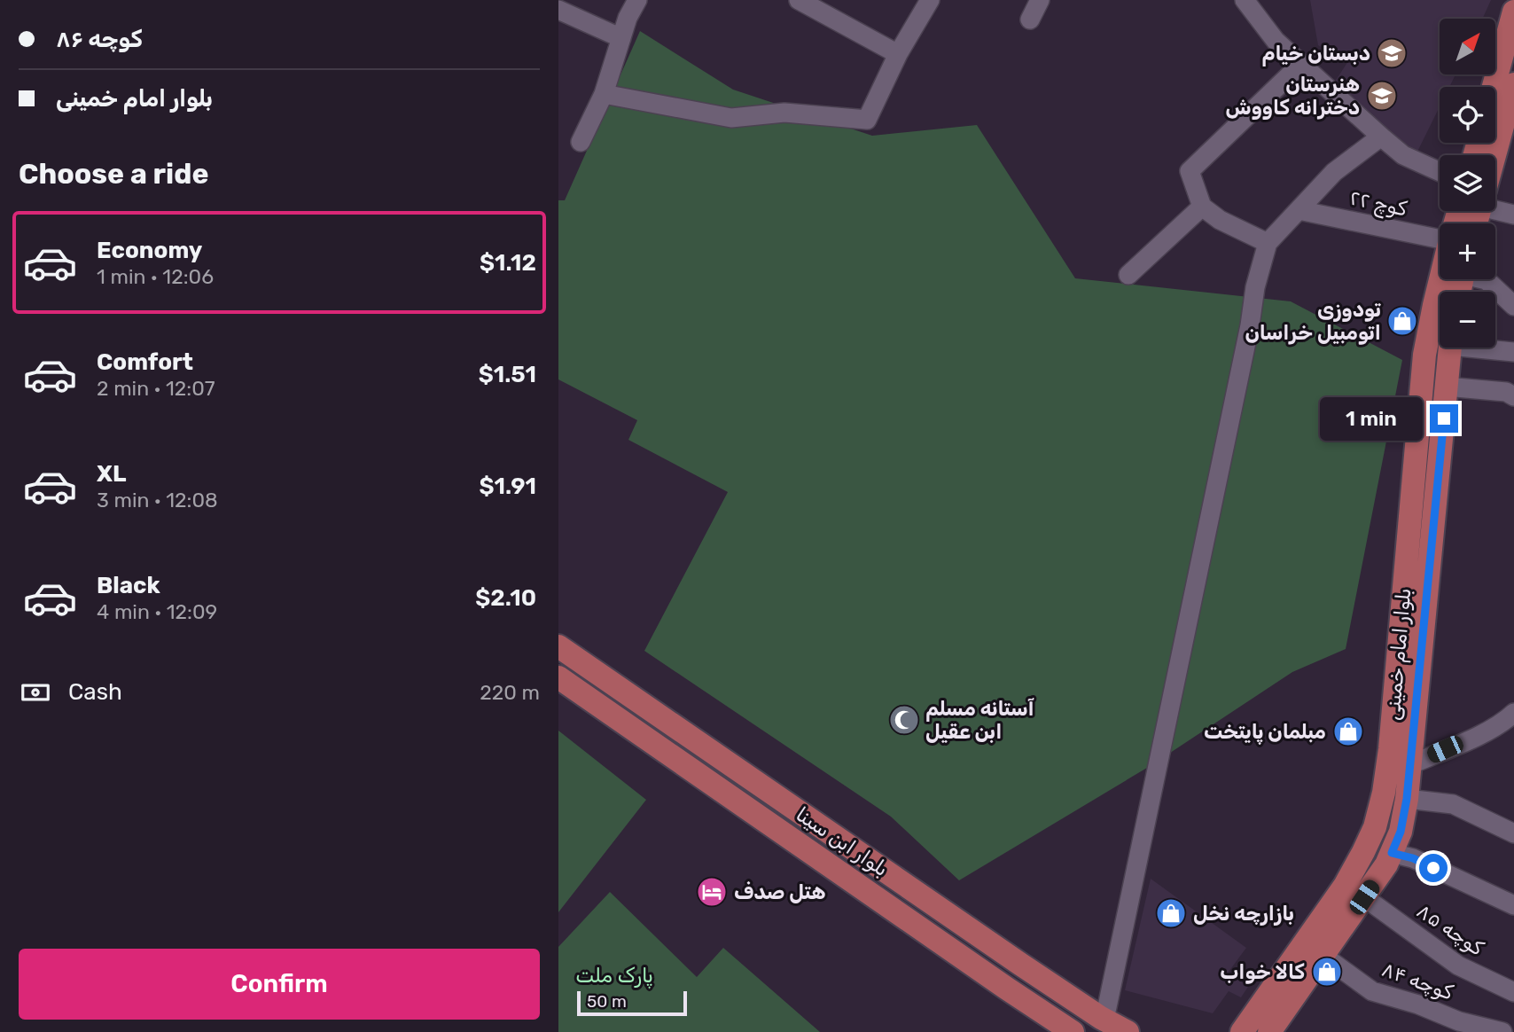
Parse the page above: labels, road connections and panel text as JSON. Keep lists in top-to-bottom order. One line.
{"streets":{"main road":["بلوار امام خمینی","بلوار ابن سینا"],"street":["کوچ ۲۲","کوچه ۸۵","کوچه ۸۴"]},"crossings":[["بلوار امام خمینی","کوچه ۸۵"],["بلوار امام خمینی","کوچه ۸۴"]],"parks":["پارک ملت"],"places":{"school or university":["دبستان خیام","هنرستان دخترانه کاووش"],"shop":["تودوزی اتومبیل خراسان","مبلمان پایتخت","بازارچه نخل","کالا خواب"],"mosque":["آستانه مسلم ابن عقیل"],"hotel":["هتل صدف"]},"scale_bar":"50 m","north":"top right","page":{"banner":["کوچه ۸۶","بلوار امام خمینی"],"map_buttons":["+","−"],"heading":"Choose a ride","list":[{"name":"Economy","note":"1 min · 12:06","value":"$1.12"},{"name":"Comfort","note":"2 min · 12:07","value":"$1.51"},{"name":"XL","note":"3 min · 12:08","value":"$1.91"},{"name":"Black","note":"4 min · 12:09","value":"$2.10"}],"bubble":"1 min","pay":["Cash","220 m"],"buttons":"Confirm","scale":"50 m"}}
